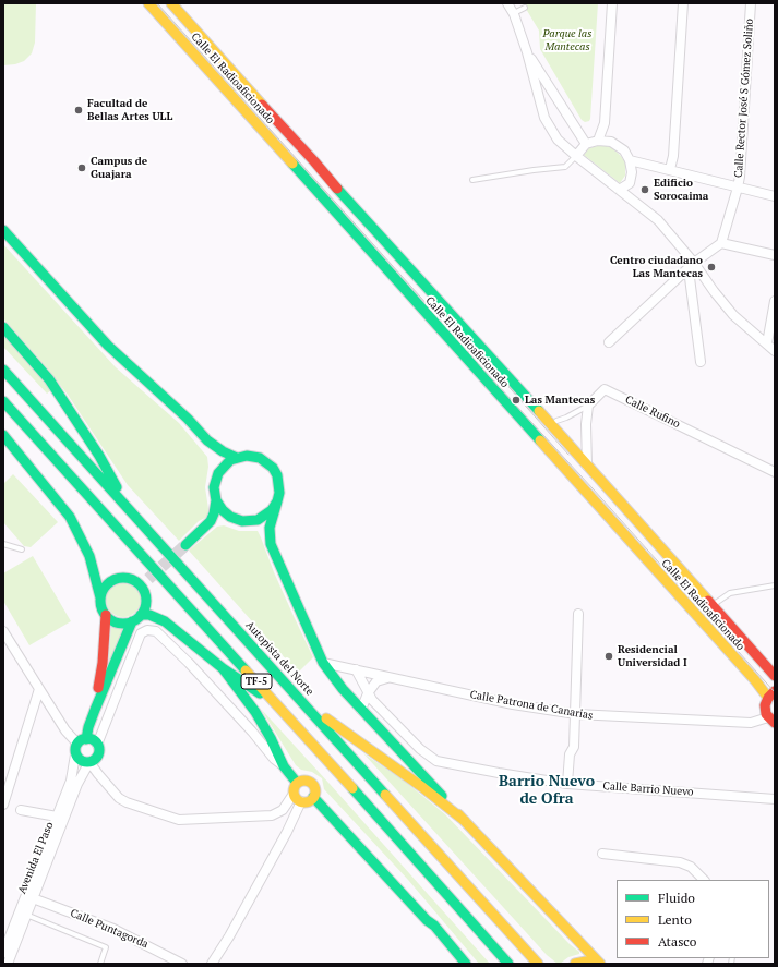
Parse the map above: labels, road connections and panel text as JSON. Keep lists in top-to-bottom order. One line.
{"streets":{"main road":["Calle El Radioaficionado","Autopista del Norte","TF-5"],"street":["Calle Rector José S Gómez Soliño","Calle Rufino","Calle Patrona de Canarias","Calle Barrio Nuevo","Avenida El Paso","Calle Puntagorda"]},"crossings":[["Calle Patrona de Canarias","Calle Barrio Nuevo"],["Avenida El Paso","Calle Puntagorda"]],"districts":["Barrio Nuevo de Ofra"],"parks":["Parque las Mantecas"],"places":["Facultad de Bellas Artes ULL","Campus de Guajara","Edificio Sorocaima","Centro ciudadano Las Mantecas","Las Mantecas","Residencial Universidad I"],"legend":["Fluido","Lento","Atasco"]}
